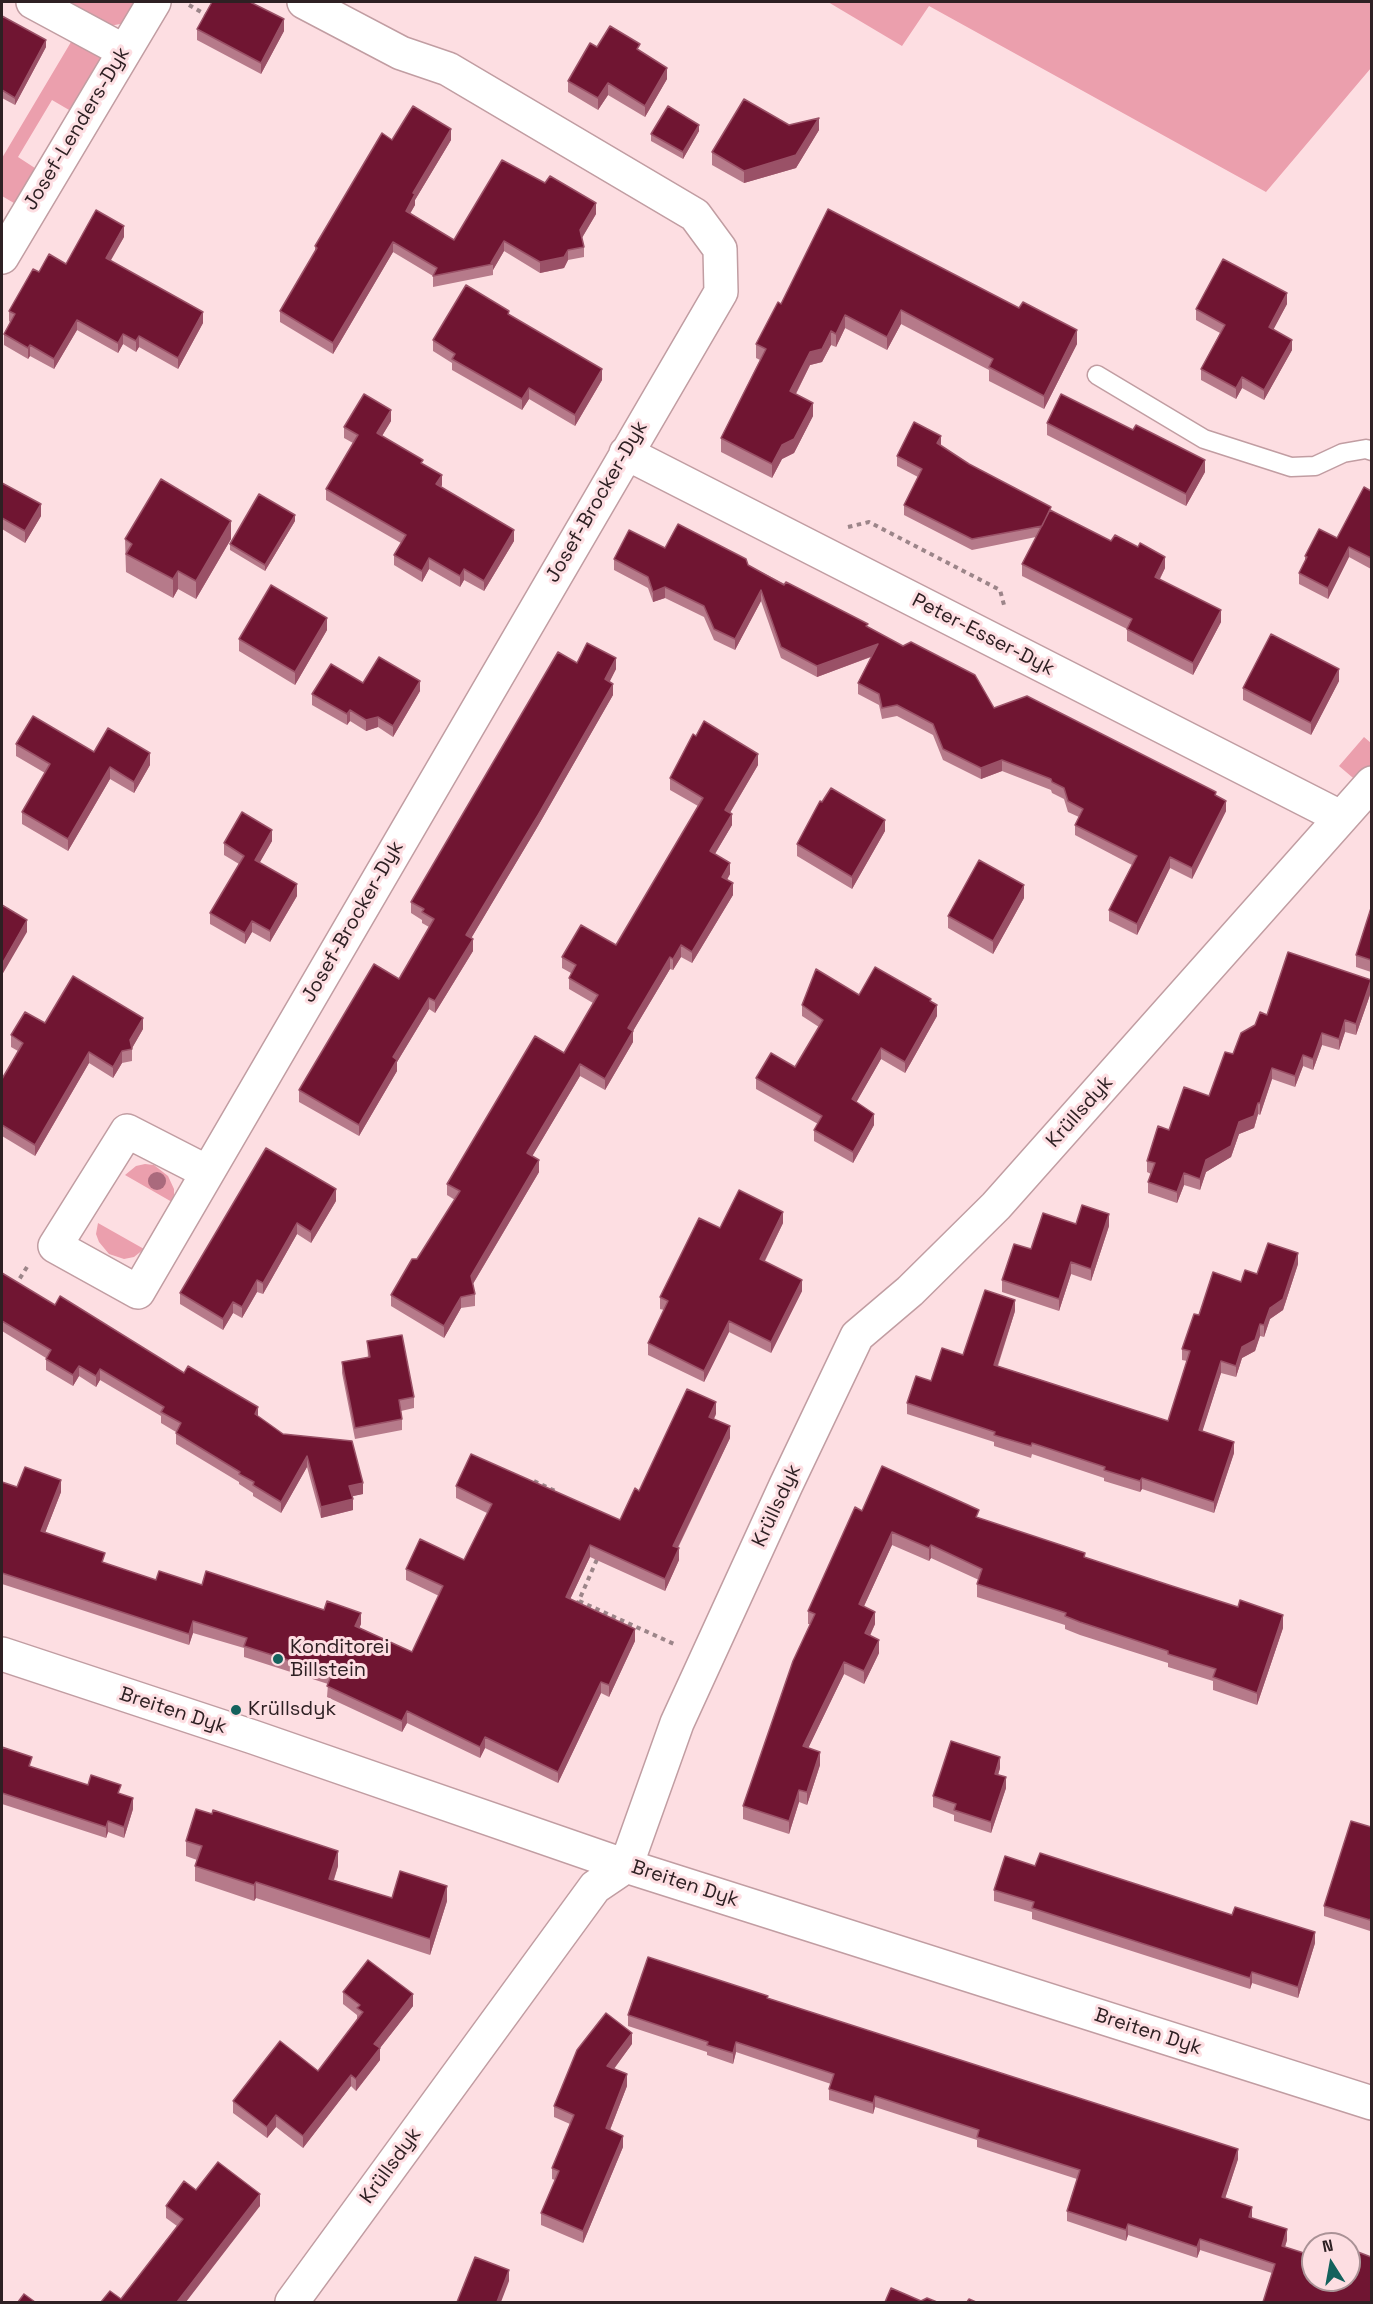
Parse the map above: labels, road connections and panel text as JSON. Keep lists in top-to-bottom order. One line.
{"streets":{"street":["Josef-Lenders-Dyk","Josef-Brocker-Dyk","Peter-Esser-Dyk","Krüllsdyk","Breiten Dyk"]},"crossings":[["Josef-Brocker-Dyk","Peter-Esser-Dyk"],["Peter-Esser-Dyk","Krüllsdyk"],["Krüllsdyk","Breiten Dyk"]],"places":["Konditorei Billstein","Krüllsdyk"],"north":"top"}
